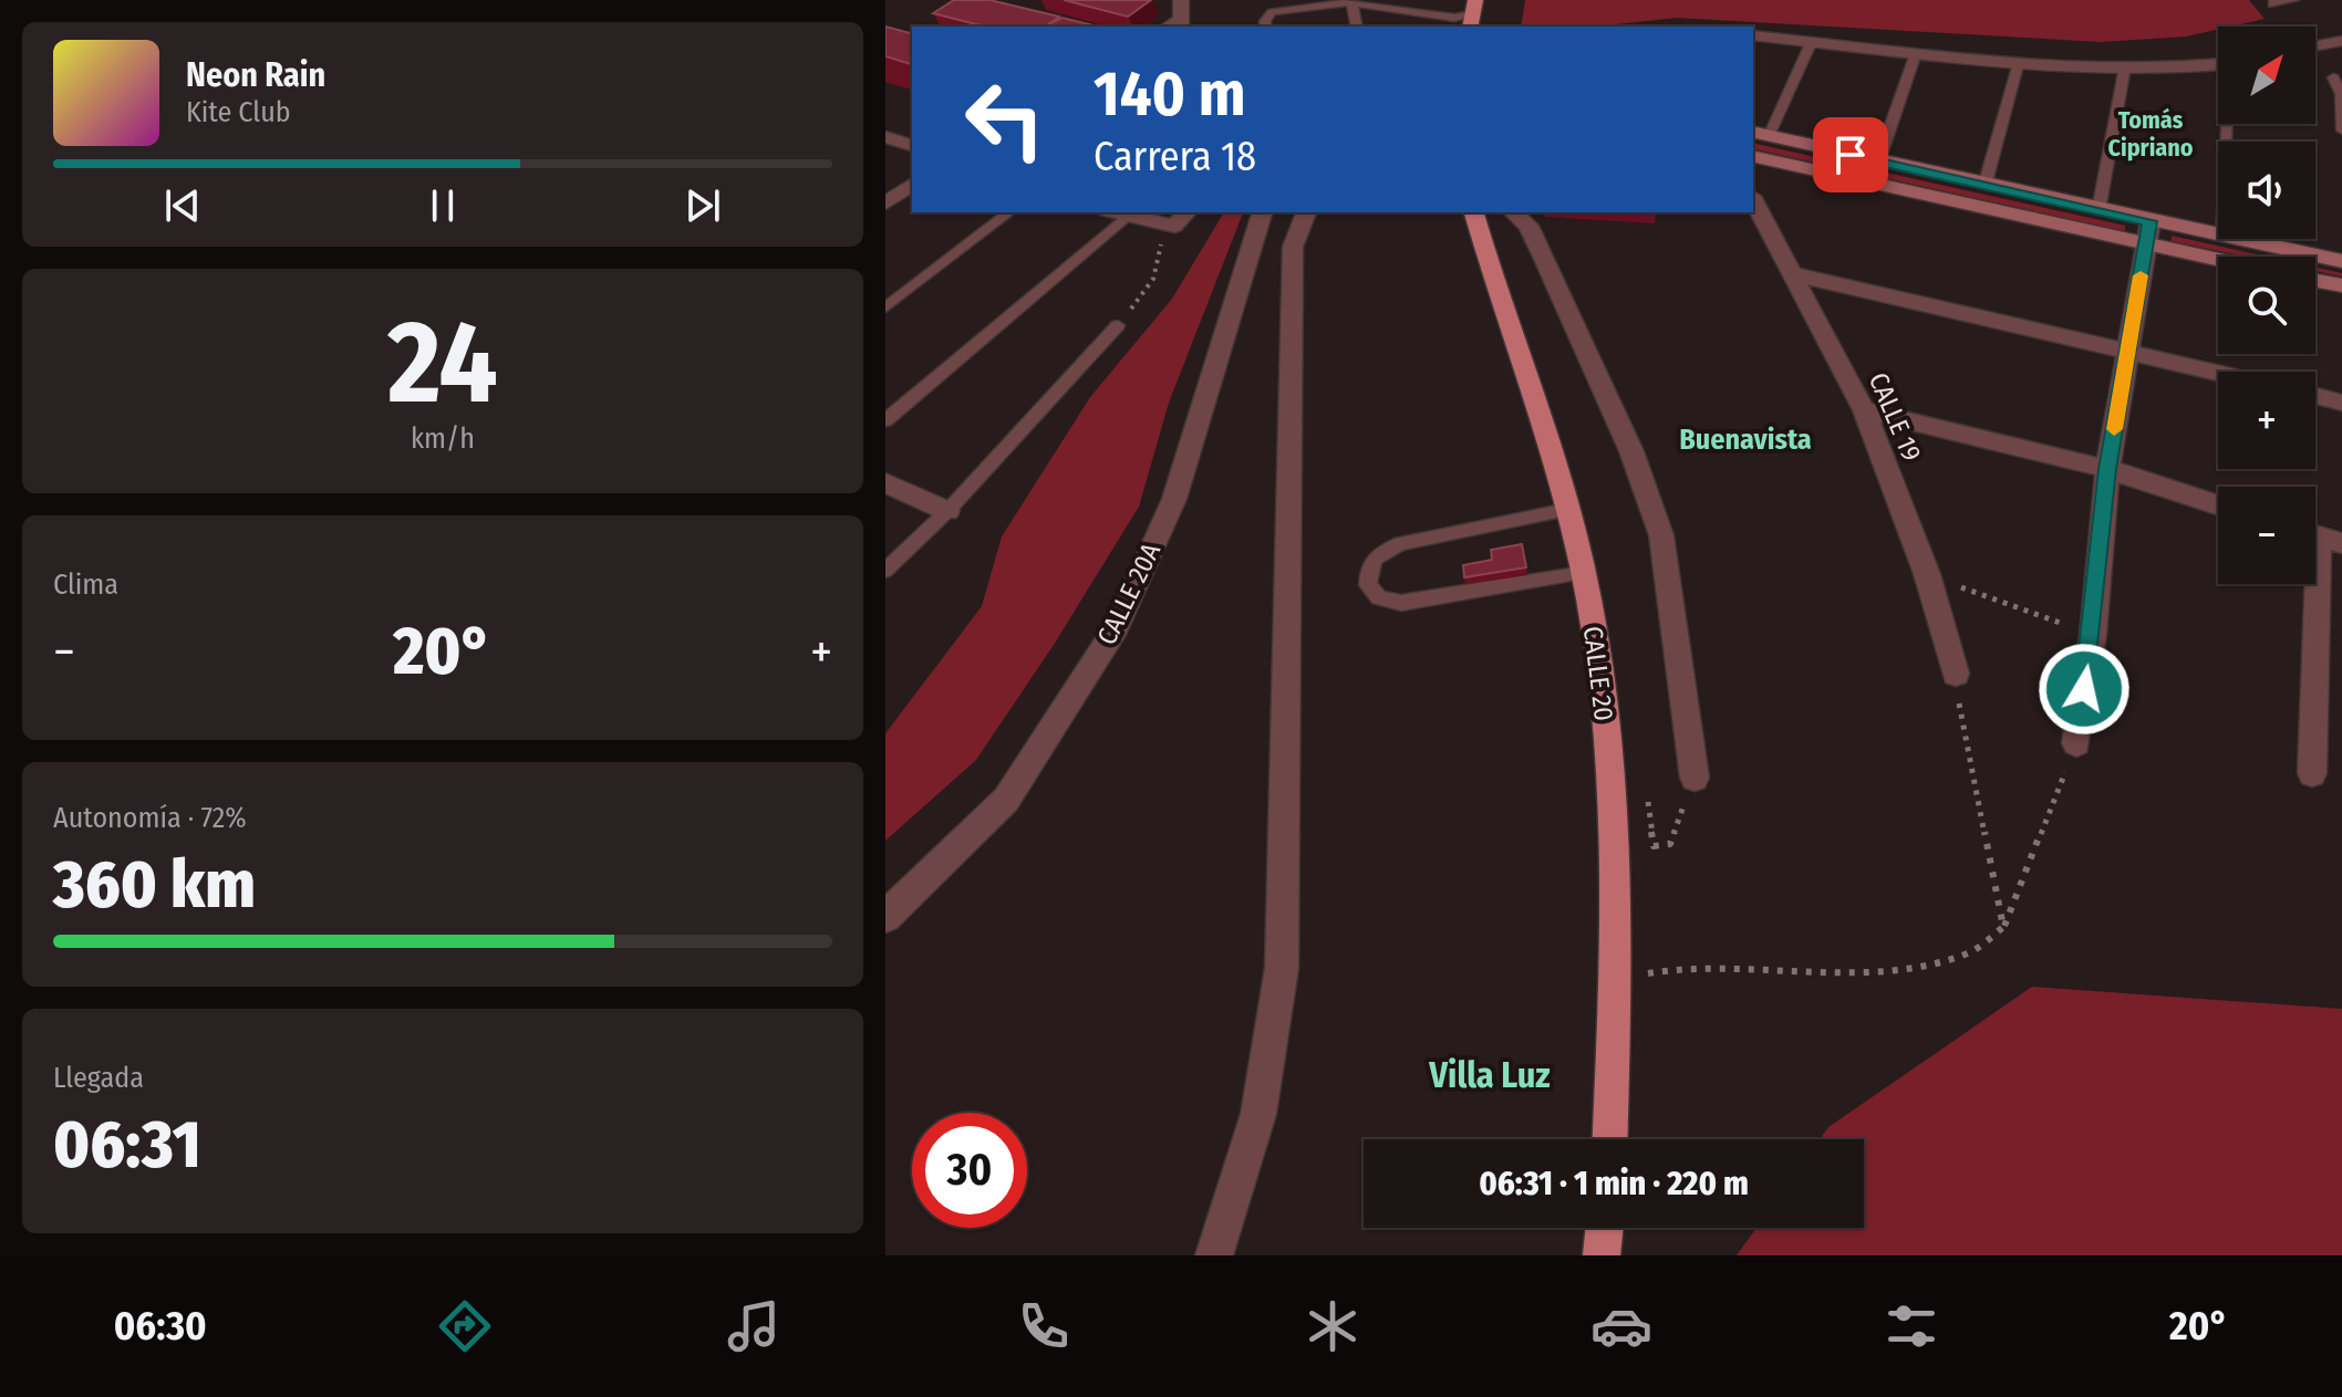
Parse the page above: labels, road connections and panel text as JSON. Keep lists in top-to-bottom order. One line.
{"streets":{"main road":["CALLE 20"],"street":["CALLE 19","CALLE 20A"]},"districts":["Tomás Cipriano","Buenavista","Villa Luz"],"north":"top right","page":{"map_buttons":["+","−"],"turn":["140 m","Carrera 18"],"song":["Neon Rain","Kite Club"],"tile":[["24","km/h"],"Clima",["Autonomía · 72%","360 km"],["Llegada","06:31"]],"heat":["−","20°","+"],"limit":"30","trip":"06:31 · 1 min · 220 m","tabs":["06:30","20°"]}}
